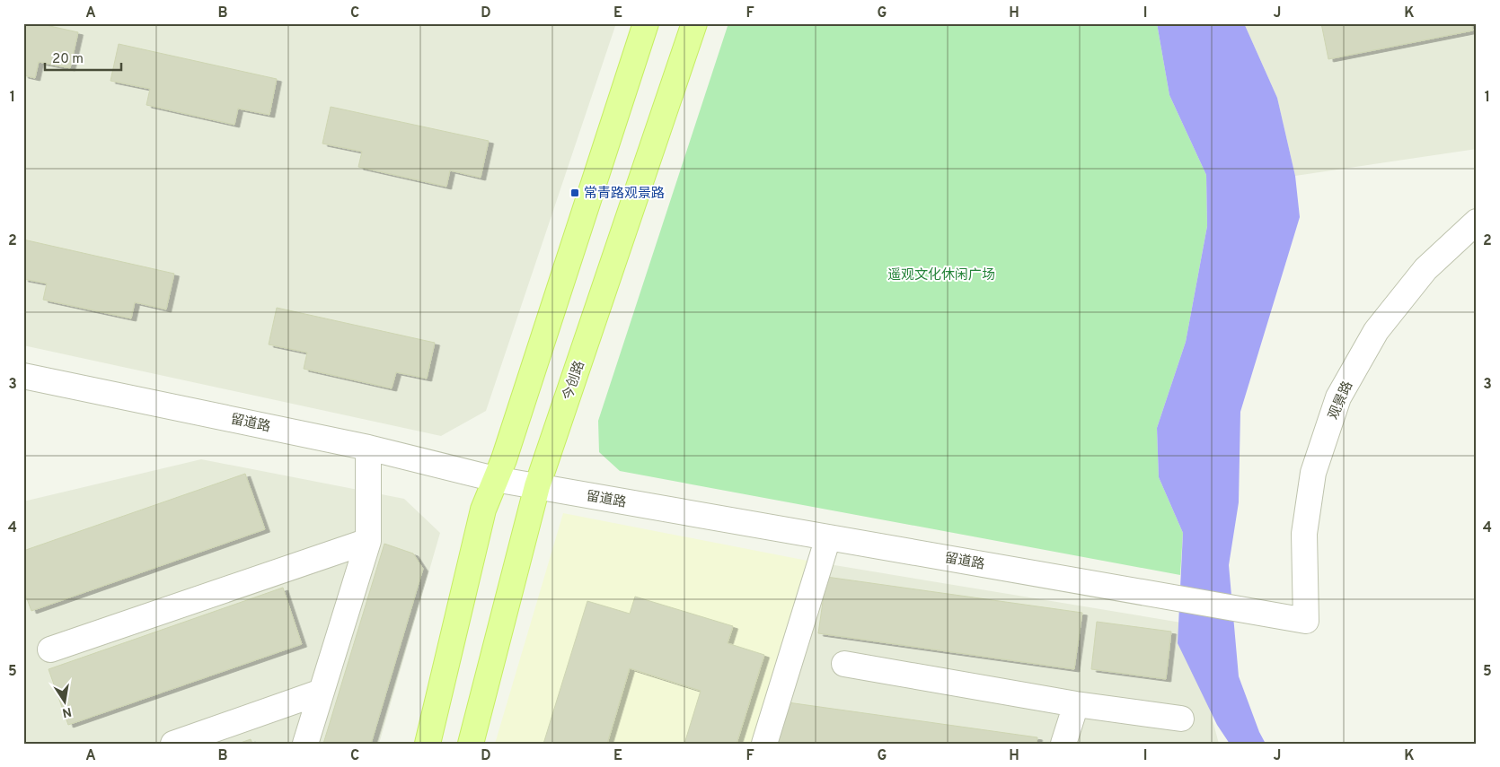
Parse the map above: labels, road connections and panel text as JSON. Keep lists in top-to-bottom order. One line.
{"streets":{"main road":["今创路"],"street":["观景路","留道路"]},"crossings":[["今创路","留道路"],["观景路","留道路"]],"parks":["遥观文化休闲广场"],"places":{"transit":["常青路观景路"]},"scale_bar":"20 m","north":"bottom","grid":{"columns":["A","B","C","D","E","F","G","H","I","J","K"],"rows":["1","2","3","4","5"]}}
